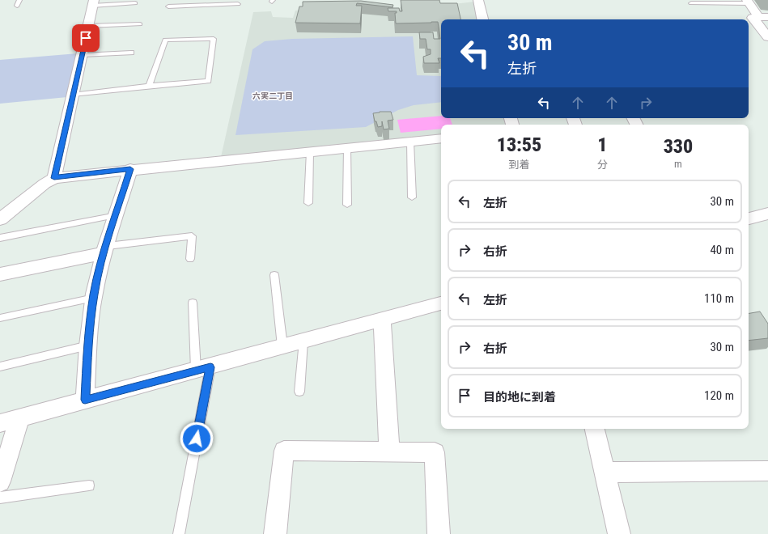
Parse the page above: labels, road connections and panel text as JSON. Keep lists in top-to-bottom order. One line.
{"districts":["六実二丁目"],"page":{"turn":["30 m","左折"],"eta":["13:55","到着","1","分","330","m"],"list":[{"name":"左折","value":"30 m"},{"name":"右折","value":"40 m"},{"name":"左折","value":"110 m"},{"name":"右折","value":"30 m"},{"name":"目的地に到着","value":"120 m"}]}}
